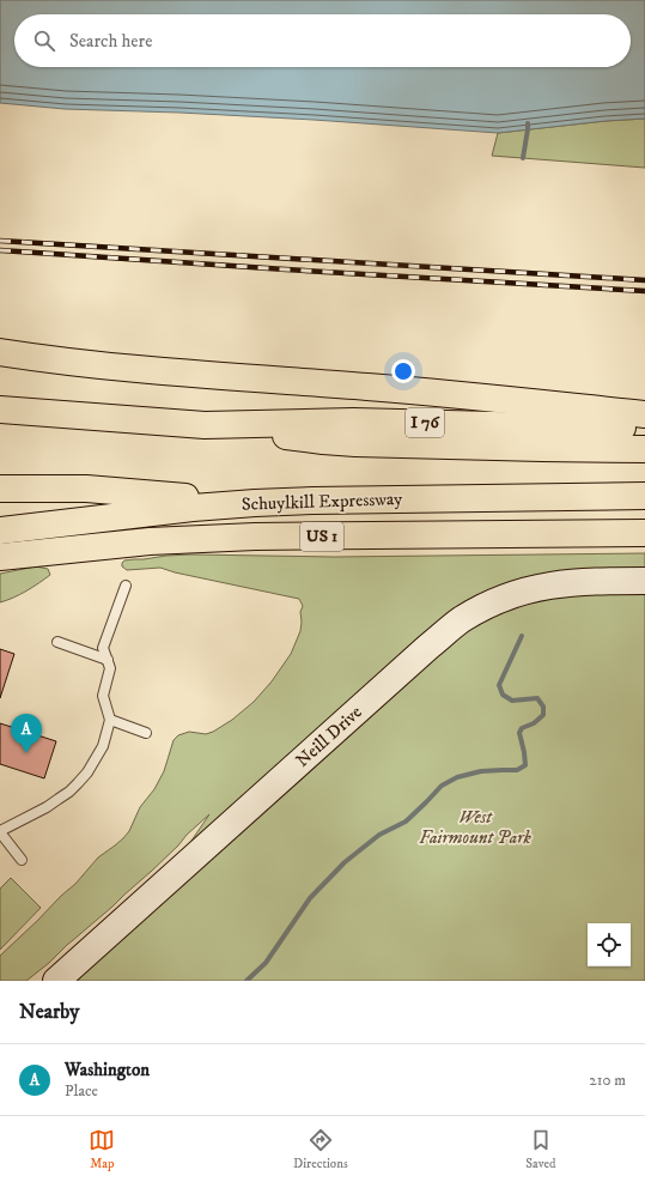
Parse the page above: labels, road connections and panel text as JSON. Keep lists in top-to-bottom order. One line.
{"streets":{"highway":["I 76","Schuylkill Expressway","US 1"],"main road":["Neill Drive"]},"parks":["West Fairmount Park"],"page":{"search":"Search here","pins":"A","heading":"Nearby","list":[{"mark":"A","name":"Washington","note":"Place","value":"210 m"}],"nav":["Map","Directions","Saved"]}}
